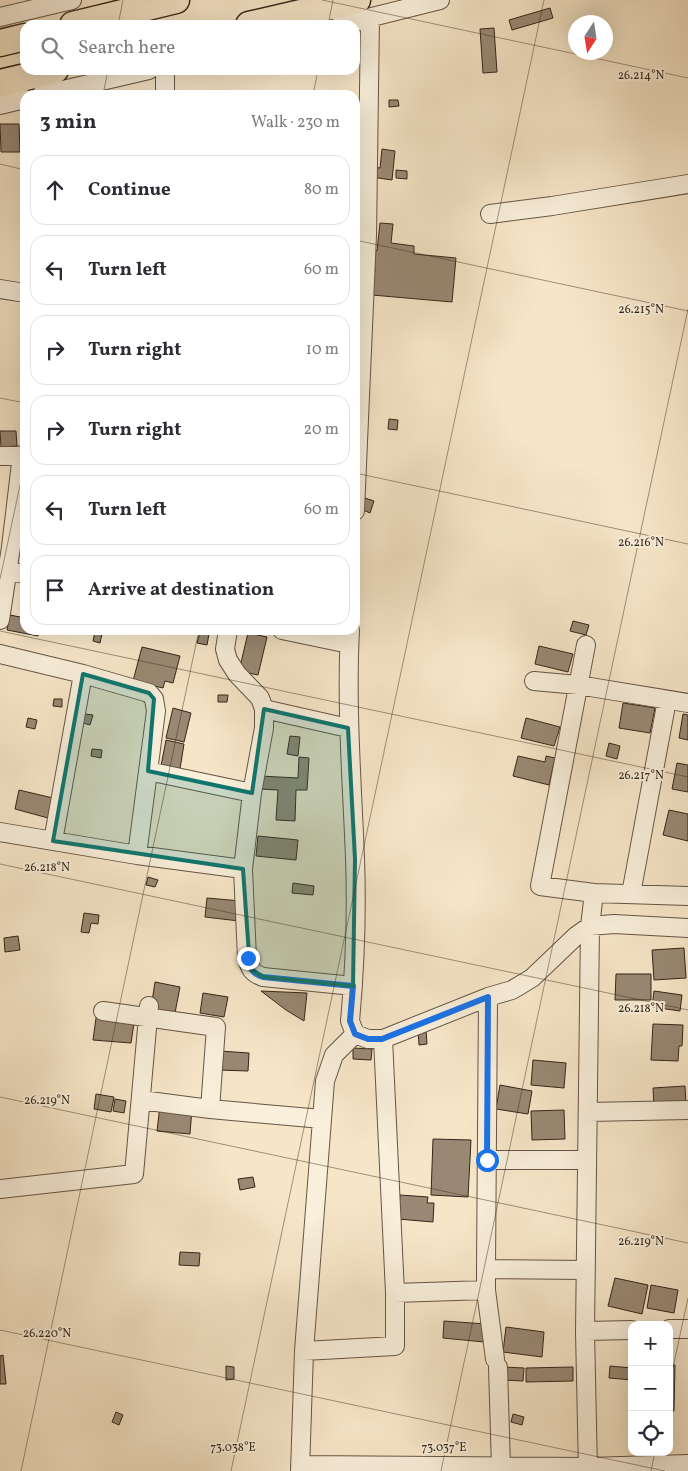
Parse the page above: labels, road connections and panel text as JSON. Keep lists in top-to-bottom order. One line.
{"north":"bottom","page":{"search":"Search here","heading":["3 min","Walk · 230 m"],"list":[["Continue","80 m"],["Turn left","60 m"],["Turn right","10 m"],["Turn right","20 m"],["Turn left","60 m"],"Arrive at destination"],"map_buttons":["+","−"]},"coordinates":["26.214°N","26.215°N","26.216°N","26.217°N","26.218°N","26.219°N","26.220°N","73.038°E","73.037°E"]}
